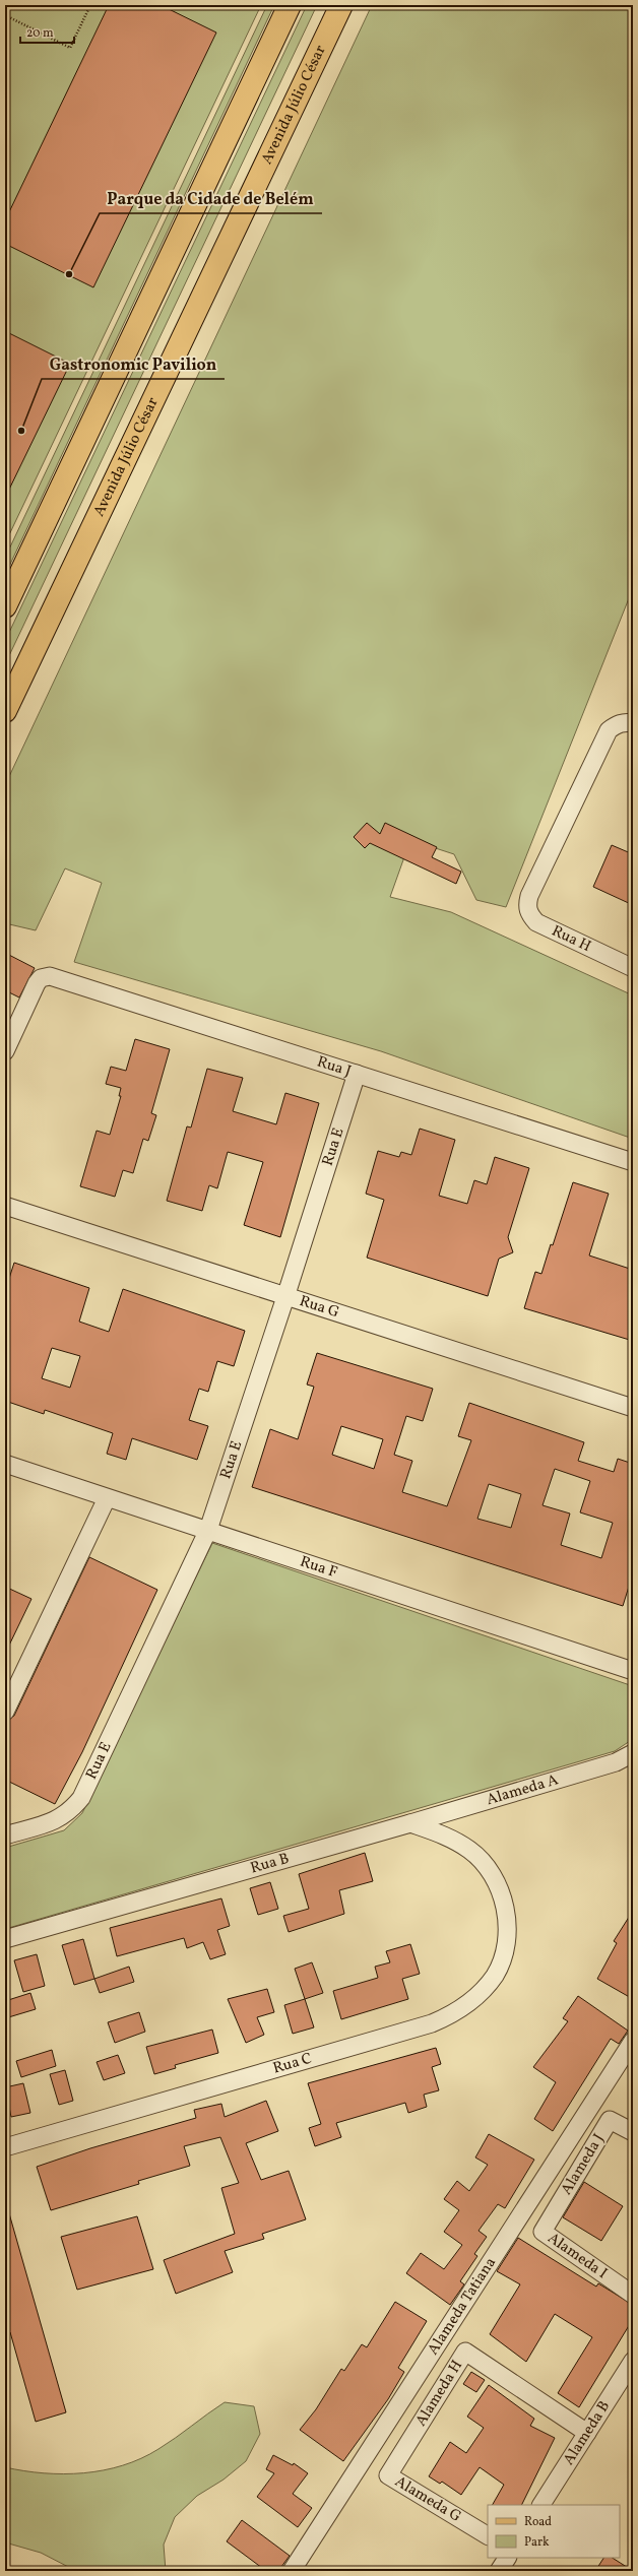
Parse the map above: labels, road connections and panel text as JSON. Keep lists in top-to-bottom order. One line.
{"streets":{"main road":["Avenida Júlio César"],"street":["Rua H","Rua J","Rua E","Rua G","Rua F","Alameda A","Rua B","Rua C","Alameda J","Alameda I","Alameda Tatiana","Alameda H","Alameda B","Alameda G"]},"crossings":[["Rua J","Rua E"],["Rua E","Rua G"],["Rua E","Rua F"],["Alameda A","Rua B"],["Alameda A","Rua C"],["Rua B","Rua C"],["Alameda J","Alameda I"],["Alameda H","Alameda B"],["Alameda H","Alameda G"]],"places":["Parque da Cidade de Belém","Gastronomic Pavilion"],"legend":["Road","Park"],"scale_bar":"20 m"}
